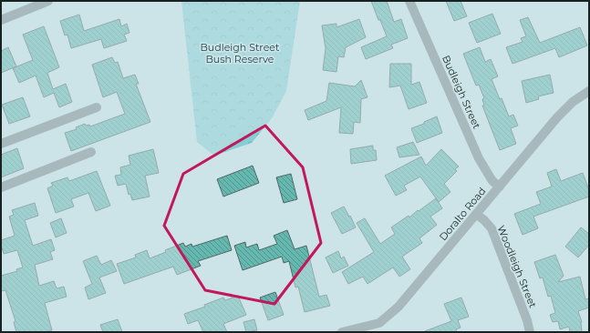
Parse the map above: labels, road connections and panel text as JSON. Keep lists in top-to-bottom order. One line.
{"streets":{"street":["Budleigh Street","Doralto Road","Woodleigh Street"]},"crossings":[["Budleigh Street","Doralto Road"],["Doralto Road","Woodleigh Street"]],"parks":["Budleigh Street Bush Reserve"]}
